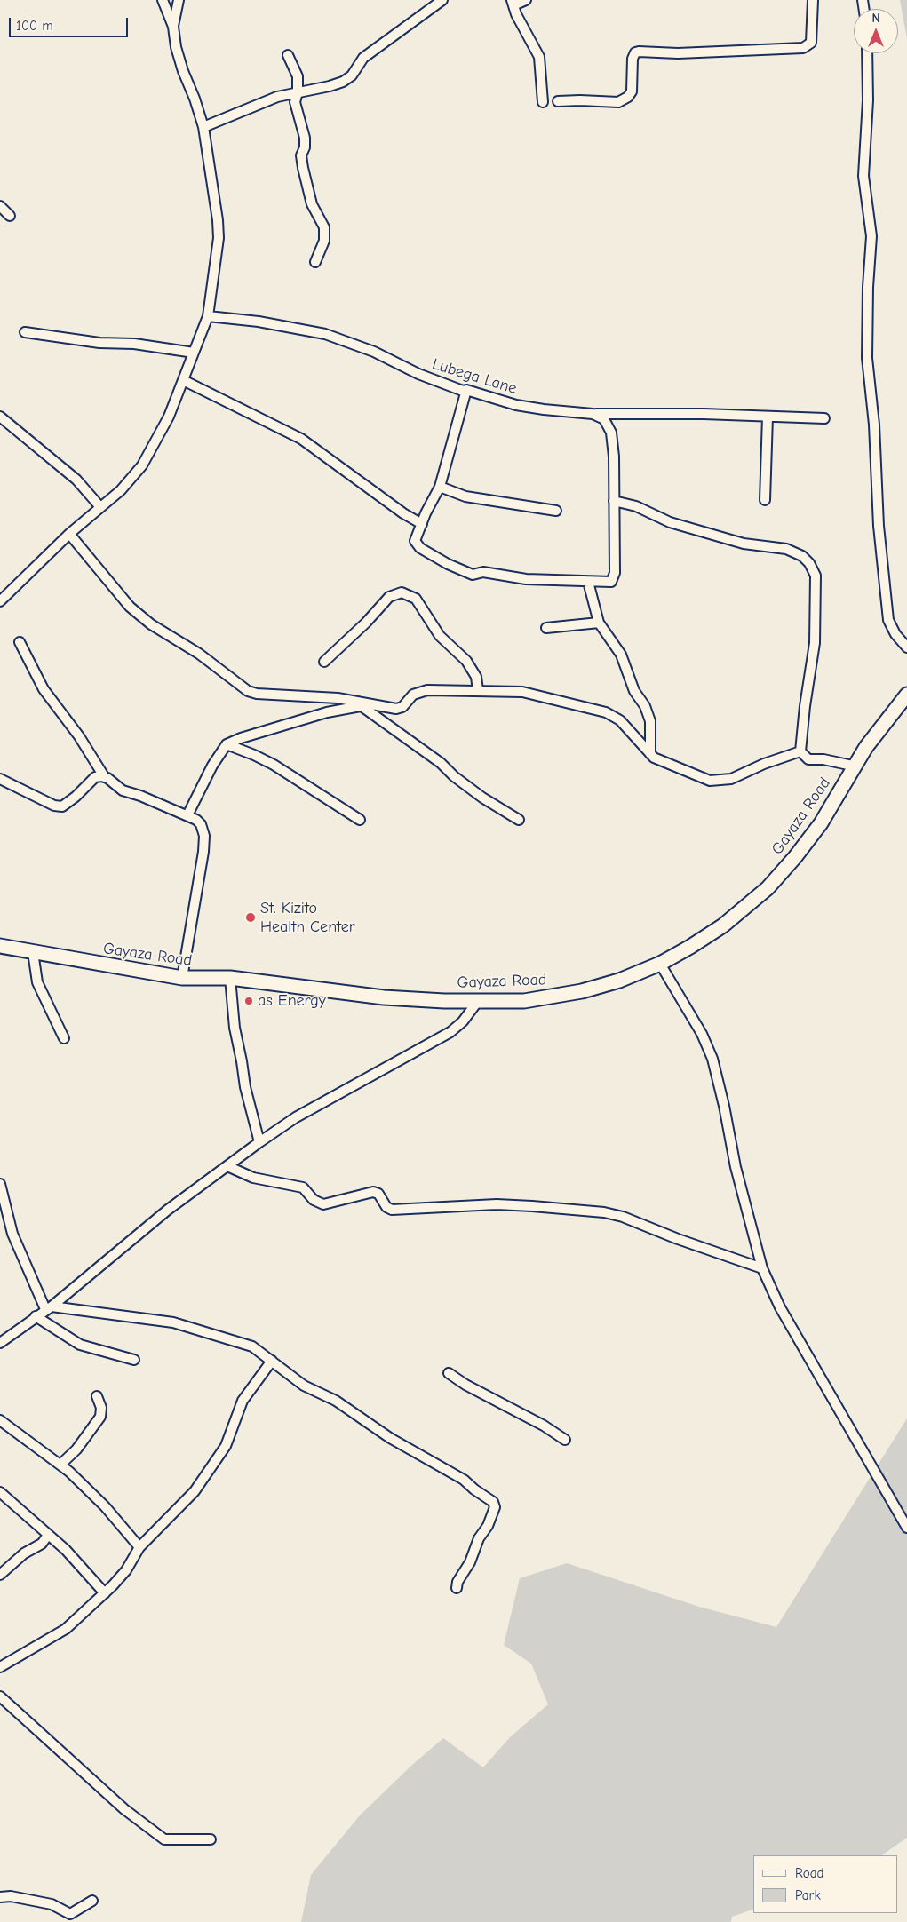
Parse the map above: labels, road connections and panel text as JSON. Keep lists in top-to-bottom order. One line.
{"streets":{"main road":["Gayaza Road"],"street":["Lubega Lane"]},"places":["St. Kizito Health Center","as Energy"],"legend":["Road","Park"],"scale_bar":"100 m","north":"top"}
